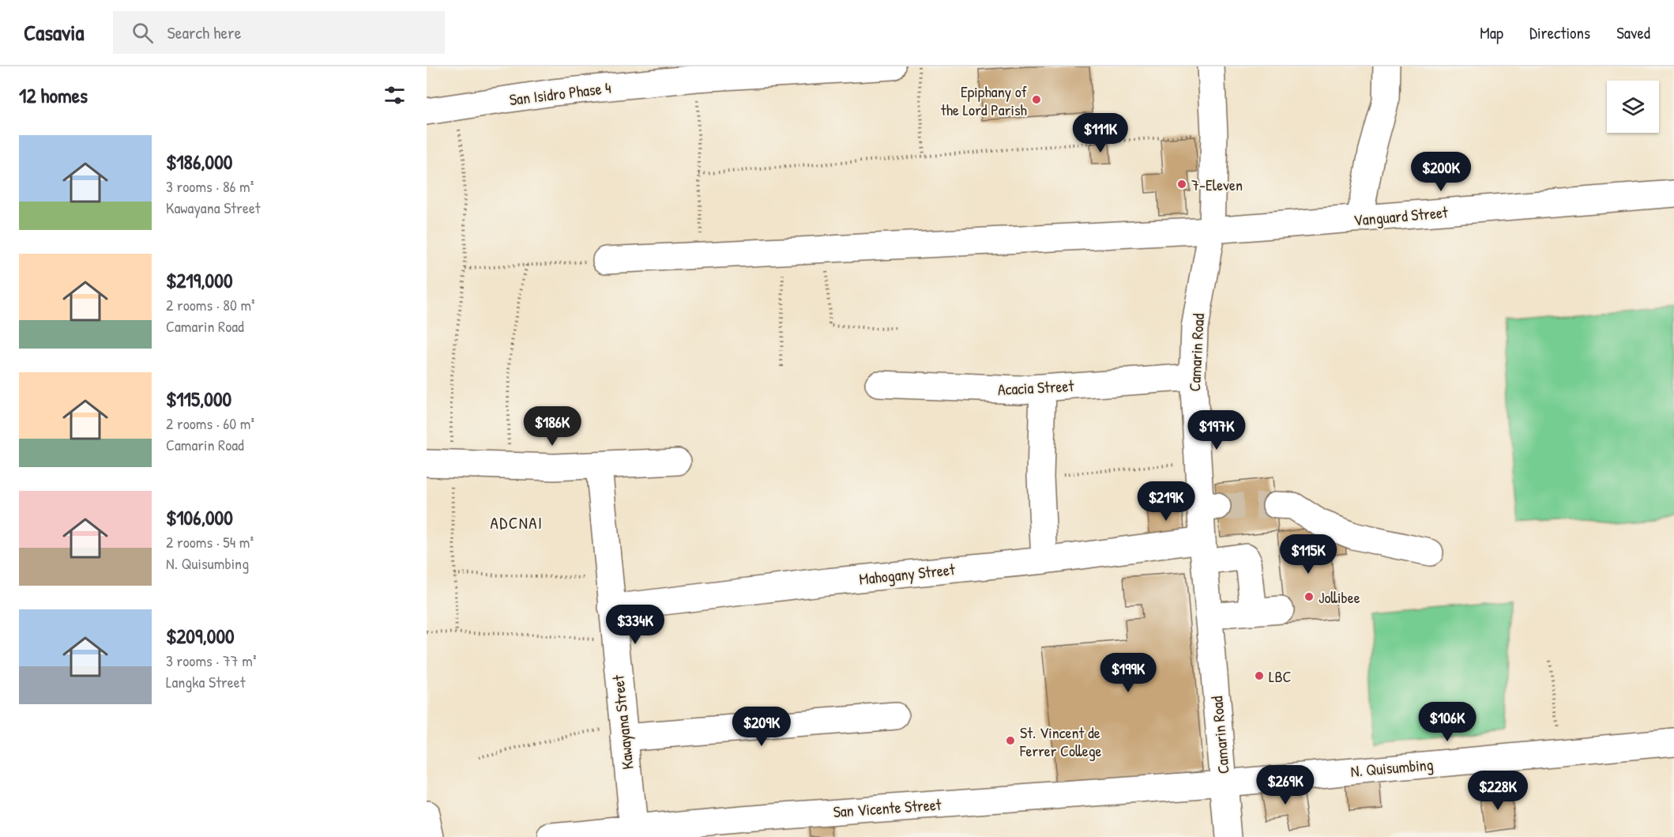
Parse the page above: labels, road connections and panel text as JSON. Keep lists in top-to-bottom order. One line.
{"streets":{"street":["San Isidro Phase 4","Vanguard Street","Camarin Road","Acacia Street","Mahogany Street","Kawayana Street","N. Quisumbing","San Vicente Street"]},"crossings":[["Vanguard Street","Camarin Road"],["Camarin Road","Acacia Street"],["Camarin Road","Mahogany Street"],["Camarin Road","N. Quisumbing"],["Camarin Road","San Vicente Street"],["Mahogany Street","Kawayana Street"],["Kawayana Street","San Vicente Street"],["N. Quisumbing","San Vicente Street"]],"districts":["ADCNAI"],"places":["Epiphany of the Lord Parish","7-Eleven","Jollibee","LBC","St. Vincent de Ferrer College"],"page":{"header":"Casavia","search":"Search here","nav":["Map","Directions","Saved"],"heading":"12 homes","price":["$111K","$200K","$186K","$197K","$219K","$115K","$334K","$199K","$106K","$209K","$269K","$228K"],"list":[{"name":"$186,000","note":"3 rooms · 86 m² · Kawayana Street"},{"name":"$219,000","note":"2 rooms · 80 m² · Camarin Road"},{"name":"$115,000","note":"2 rooms · 60 m² · Camarin Road"},{"name":"$106,000","note":"2 rooms · 54 m² · N. Quisumbing"},{"name":"$209,000","note":"3 rooms · 77 m² · Langka Street"}]}}
